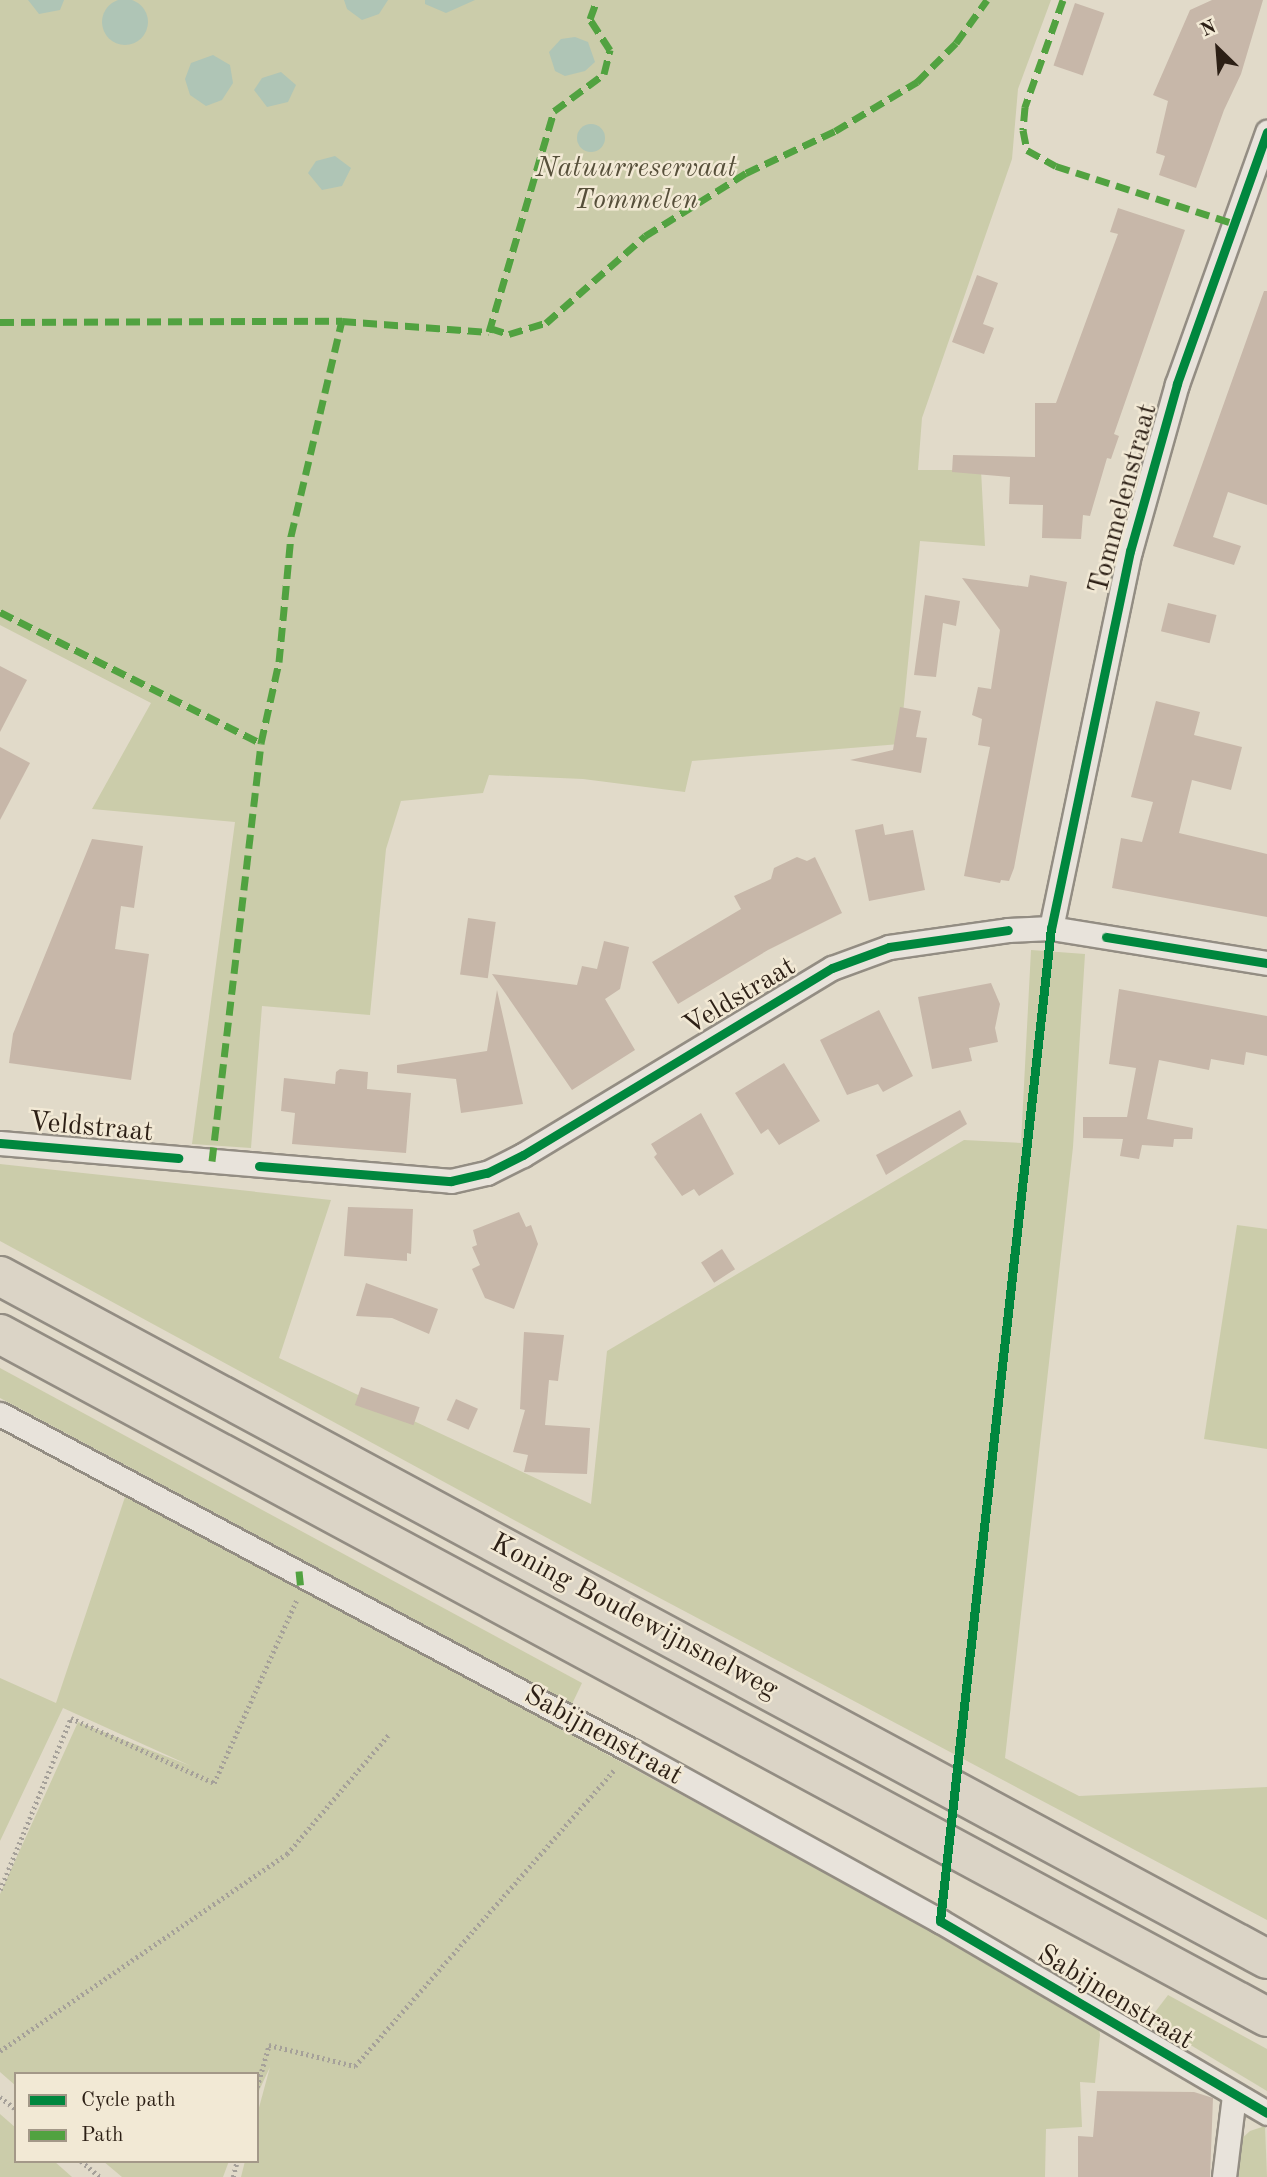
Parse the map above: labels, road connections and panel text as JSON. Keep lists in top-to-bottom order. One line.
{"streets":{"highway":["Koning Boudewijnsnelweg"],"street":["Tommelenstraat","Veldstraat","Sabijnenstraat"]},"crossings":[["Tommelenstraat","Veldstraat"]],"parks":["Natuurreservaat Tommelen"],"legend":["Cycle path","Path"],"north":"top left"}
